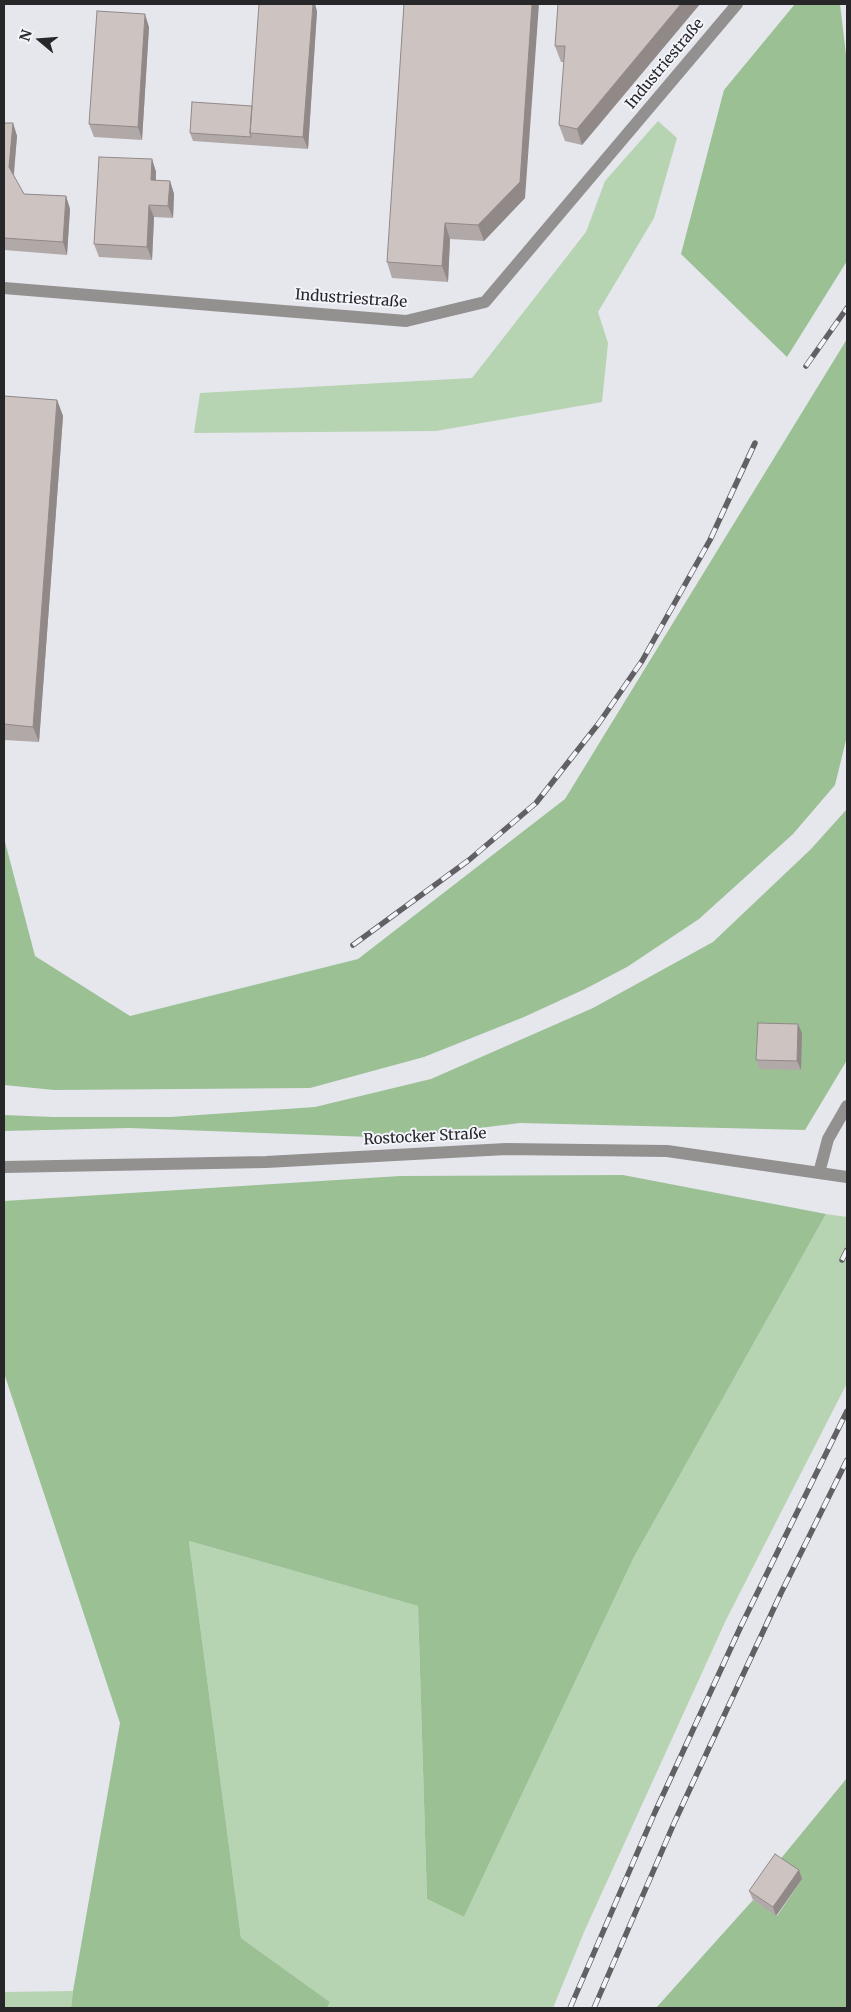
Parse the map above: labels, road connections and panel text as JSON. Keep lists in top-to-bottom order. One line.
{"streets":{"street":["Industriestraße","Rostocker Straße"]},"north":"left"}
